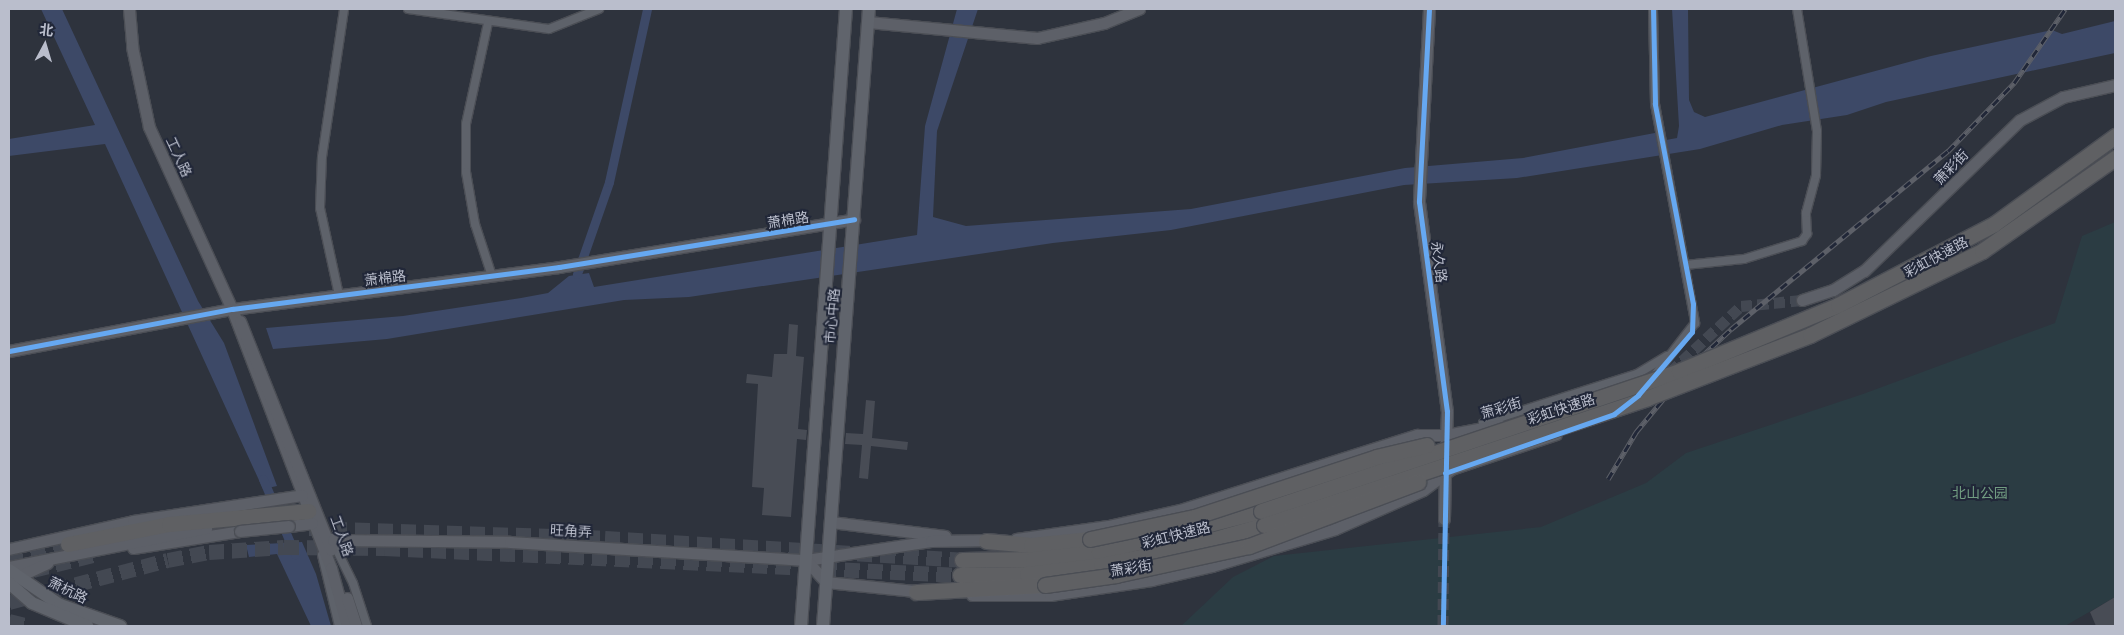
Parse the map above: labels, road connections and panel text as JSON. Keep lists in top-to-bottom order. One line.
{"streets":{"highway":["彩虹快速路"],"main road":["工人路","萧彩街","萧棉路","永久路","市心中路","旺角弄","萧杭路"]},"crossings":[["工人路","萧棉路"],["萧彩街","永久路"],["萧彩街","市心中路"],["萧彩街","旺角弄"],["萧棉路","市心中路"],["市心中路","旺角弄"]],"parks":["北山公园"],"north":"top"}
